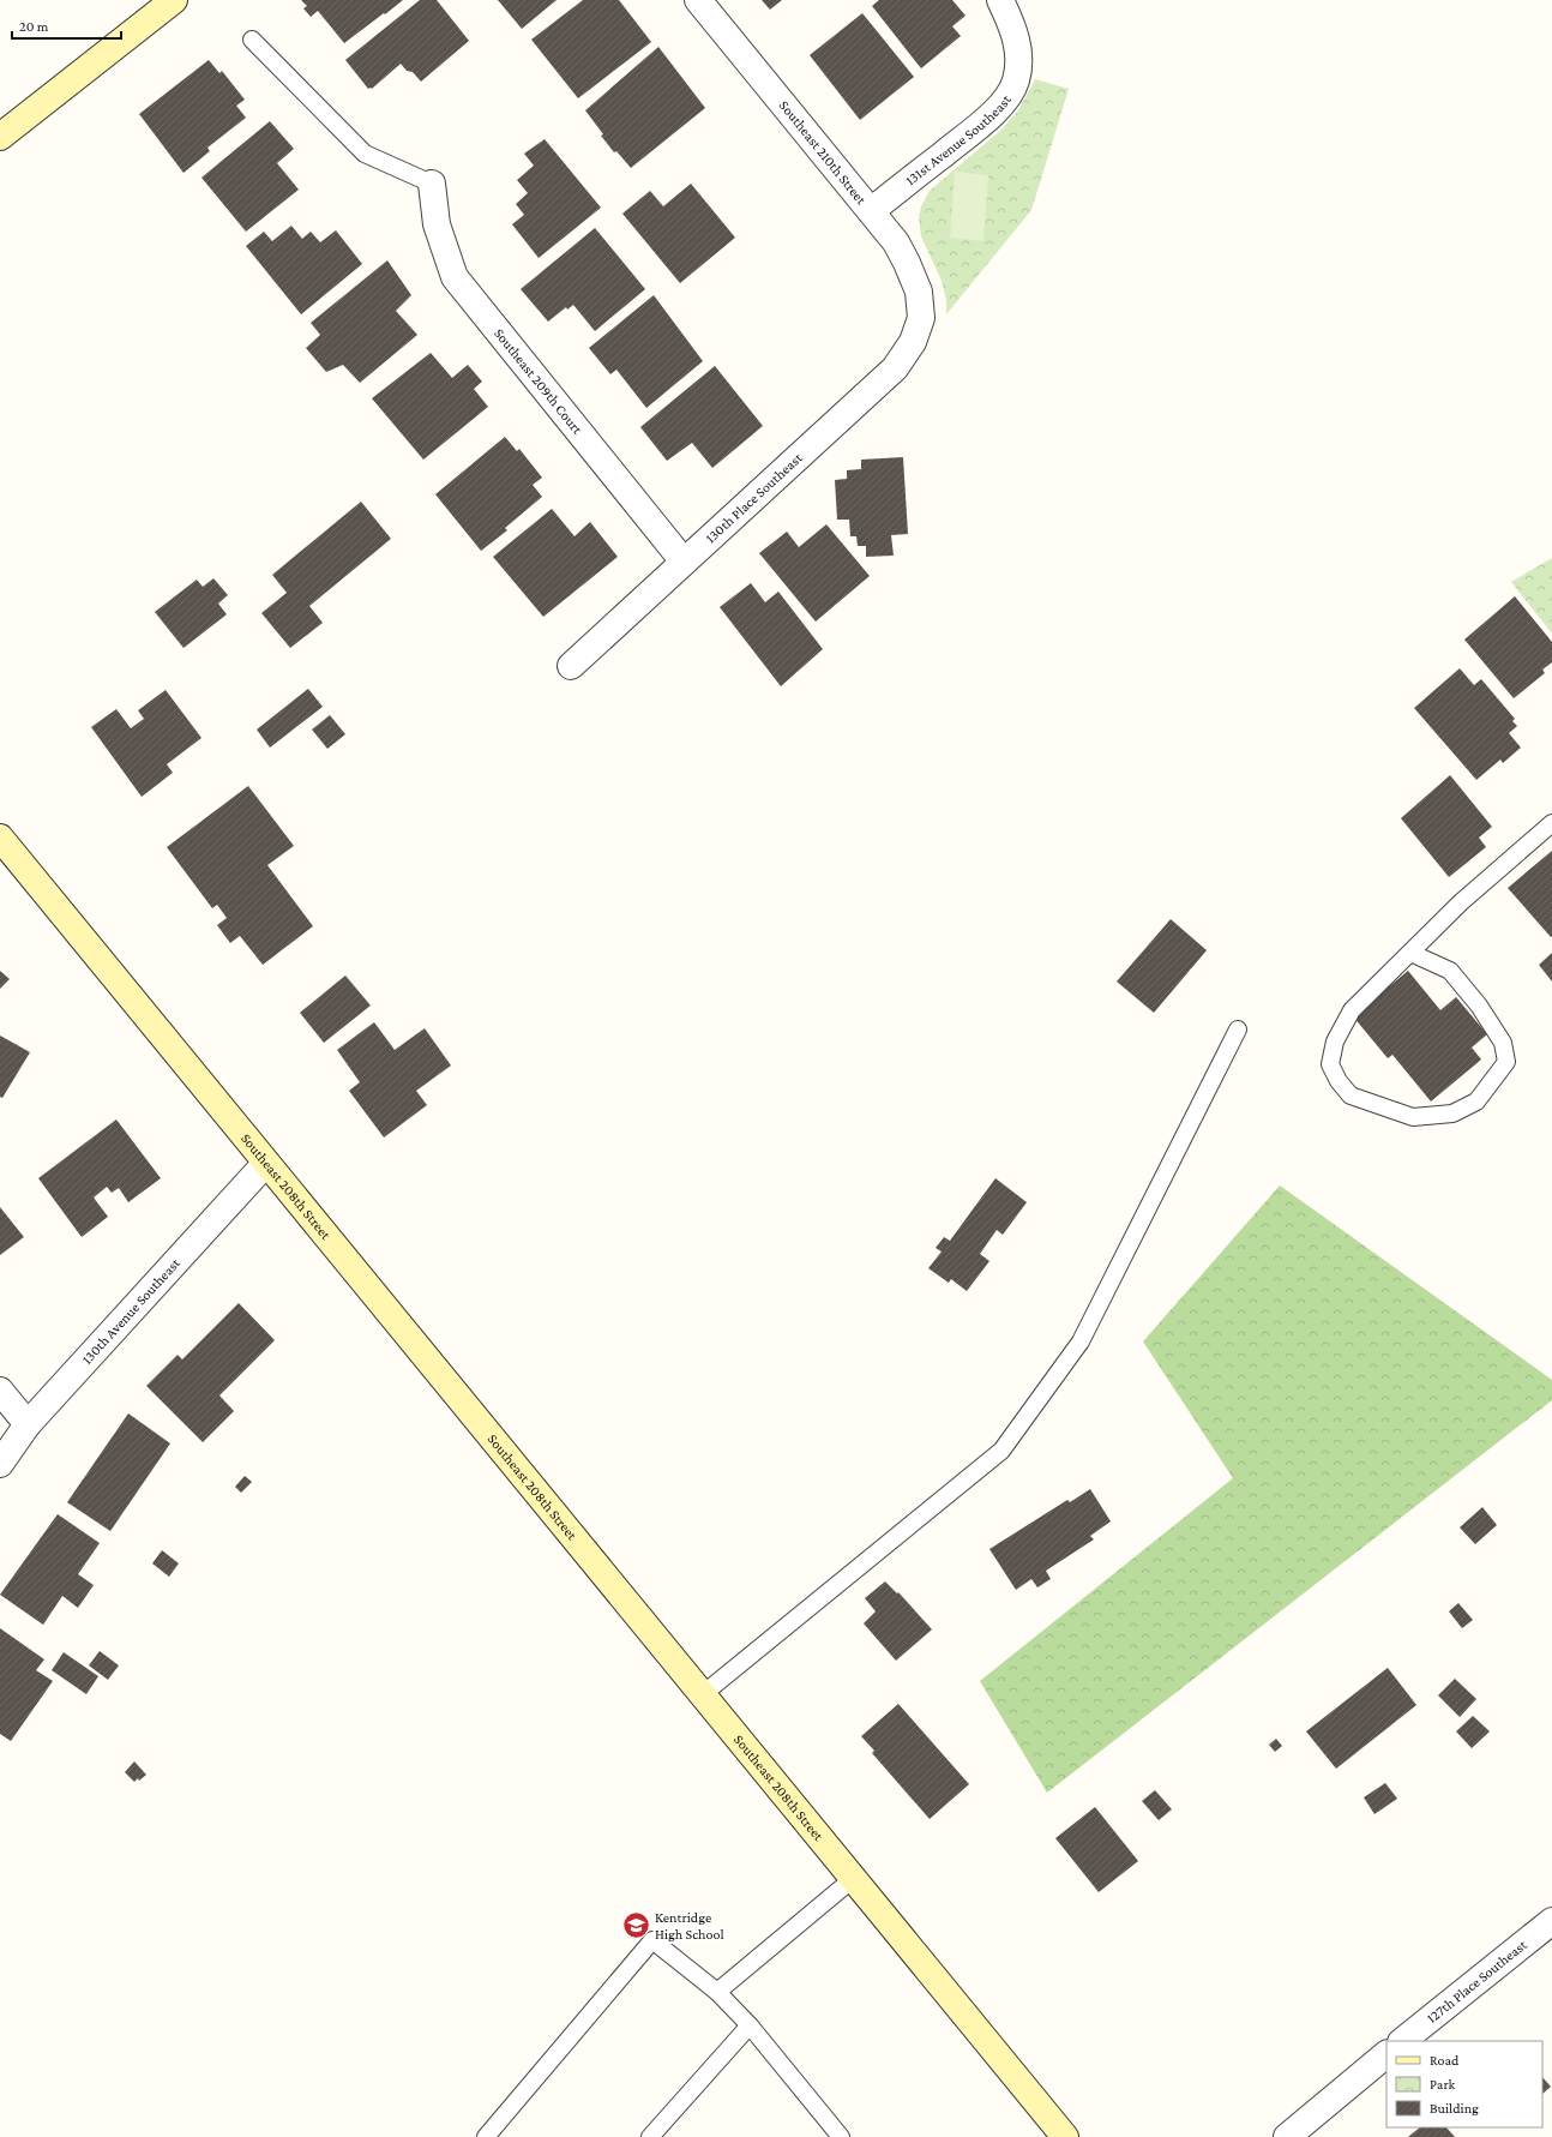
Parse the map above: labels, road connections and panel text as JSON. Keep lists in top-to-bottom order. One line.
{"streets":{"main road":["Southeast 208th Street"],"street":["131st Avenue Southeast","Southeast 210th Street","Southeast 209th Court","130th Place Southeast","130th Avenue Southeast","127th Place Southeast"]},"crossings":[["131st Avenue Southeast","Southeast 210th Street"],["Southeast 210th Street","130th Place Southeast"],["Southeast 209th Court","130th Place Southeast"],["Southeast 208th Street","130th Avenue Southeast"]],"places":{"school or university":["Kentridge High School"]},"legend":["Road","Park","Building"],"scale_bar":"20 m"}
